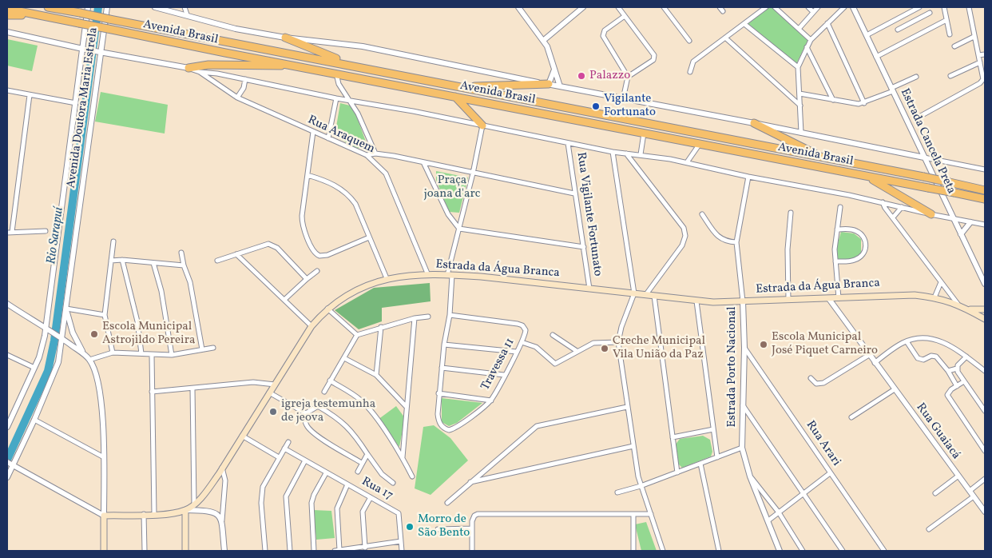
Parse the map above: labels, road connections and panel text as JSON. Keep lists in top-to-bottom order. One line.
{"streets":{"highway":["Avenida Brasil"],"main road":["Estrada da Água Branca"],"street":["Avenida Doutora Maria Estrela","Rua Araquem","Estrada Cancela Preta","Rua Vigilante Fortunato","Travessa 11","Estrada Porto Nacional","Rua Guaiacá","Rua Arari","Rua 17"]},"crossings":[["Avenida Brasil","Estrada Cancela Preta"],["Rua Araquem","Estrada da Água Branca"],["Rua Vigilante Fortunato","Estrada da Água Branca"],["Estrada da Água Branca","Estrada Porto Nacional"],["Estrada da Água Branca","Rua Guaiacá"],["Estrada Porto Nacional","Rua Arari"]],"water":["Rio Sarapuí"],"parks":["Praça joana d'arc"],"places":["Palazzo","Vigilante Fortunato","Escola Municipal Astrojildo Pereira","Escola Municipal José Piquet Carneiro","Creche Municipal Vila União da Paz","igreja testemunha de jeova","Morro de São Bento"]}
